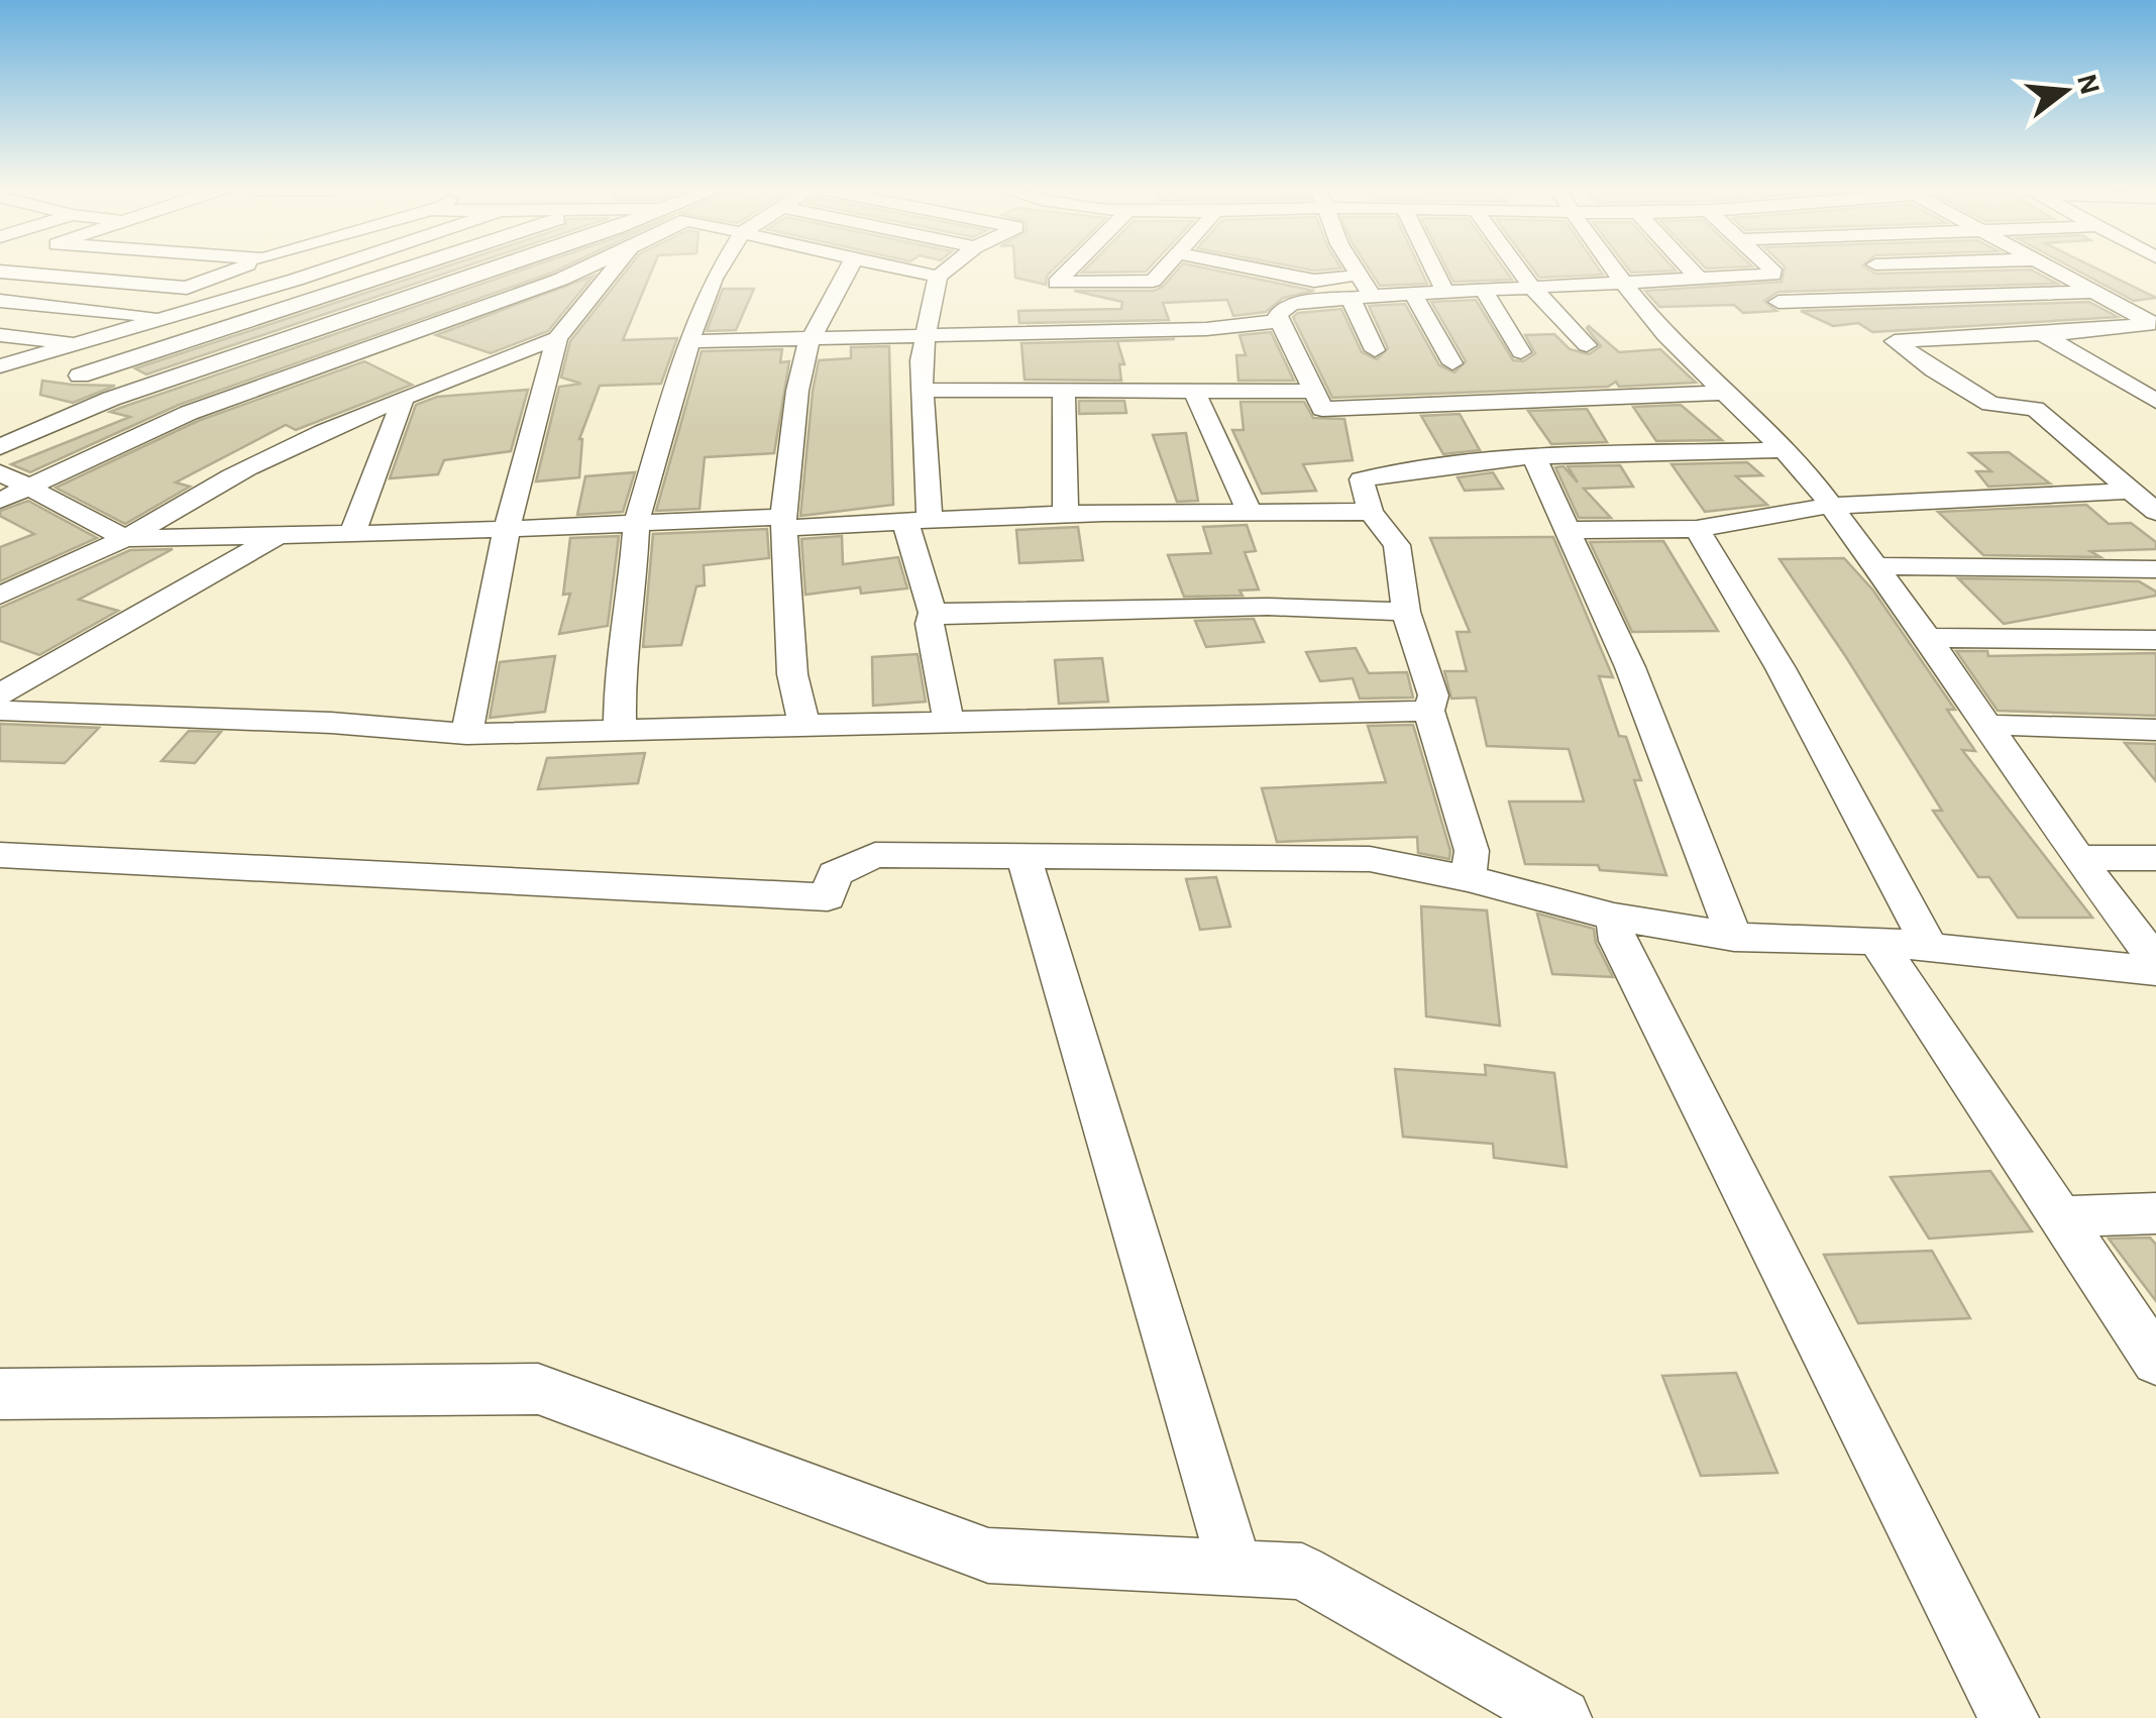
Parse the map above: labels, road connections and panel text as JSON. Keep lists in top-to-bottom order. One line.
{"north":"right"}
